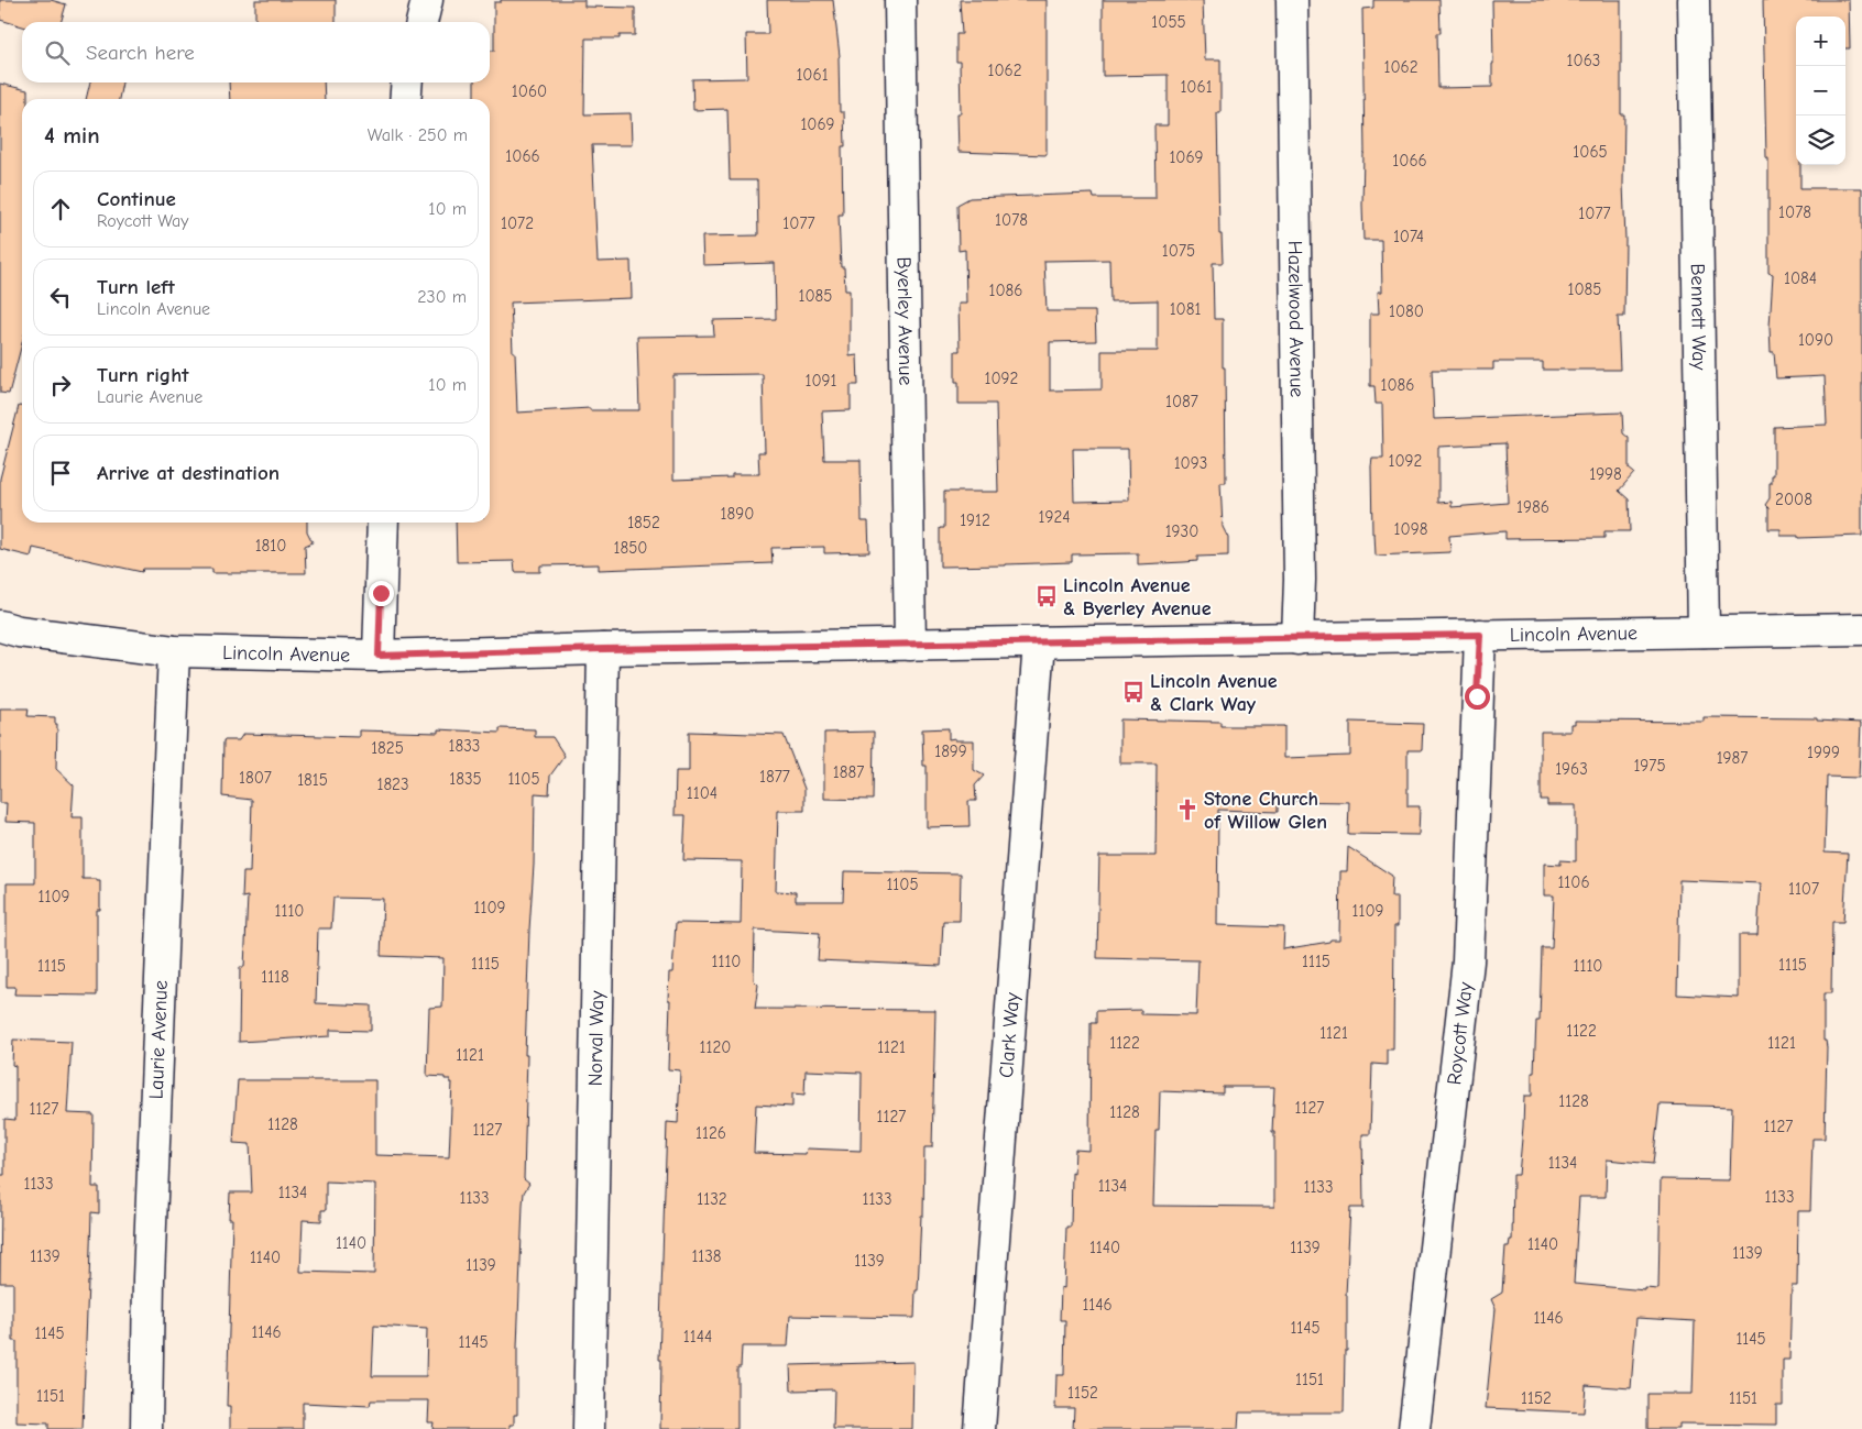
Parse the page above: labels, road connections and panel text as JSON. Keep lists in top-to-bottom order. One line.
{"streets":{"street":["Bennett Way","Hazelwood Avenue","Byerley Avenue","Lincoln Avenue","Roycott Way","Clark Way","Norval Way","Laurie Avenue"]},"crossings":[["Bennett Way","Lincoln Avenue"],["Hazelwood Avenue","Lincoln Avenue"],["Byerley Avenue","Lincoln Avenue"],["Lincoln Avenue","Roycott Way"],["Lincoln Avenue","Clark Way"],["Lincoln Avenue","Norval Way"],["Lincoln Avenue","Laurie Avenue"]],"places":{"bus stop":["Lincoln Avenue & Byerley Avenue","Lincoln Avenue & Clark Way"],"church":["Stone Church of Willow Glen"]},"house_numbers":["1055","1063","1062","1062","1061","1061","1060","1069","1065","1066","1069","1066","1078","1077","1078","1072","1077","1074","1075","1084","1085","1086","1085","1081","1080","1090","1092","1091","1086","1087","1092","1093","1998","2008","1986","1890","1924","1912","1852","1098","1930","1810","1850","1833","1825","1899","1999","1987","1975","1963","1887","1877","1807","1835","1105","1815","1823","1104","1106","1105","1107","1109","1109","1110","1109","1110","1115","1115","1115","1115","1110","1118","1122","1121","1122","1121","1120","1121","1121","1128","1127","1127","1128","1127","1128","1127","1127","1126","1134","1133","1134","1133","1134","1133","1133","1132","1133","1140","1140","1140","1139","1139","1139","1138","1140","1139","1139","1146","1146","1145","1146","1145","1144","1145","1145","1151","1152","1151","1152","1151"],"page":{"map_buttons":["+","−"],"search":"Search here","heading":["4 min","Walk · 250 m"],"list":[["Continue","Roycott Way","10 m"],["Turn left","Lincoln Avenue","230 m"],["Turn right","Laurie Avenue","10 m"],"Arrive at destination"]}}
